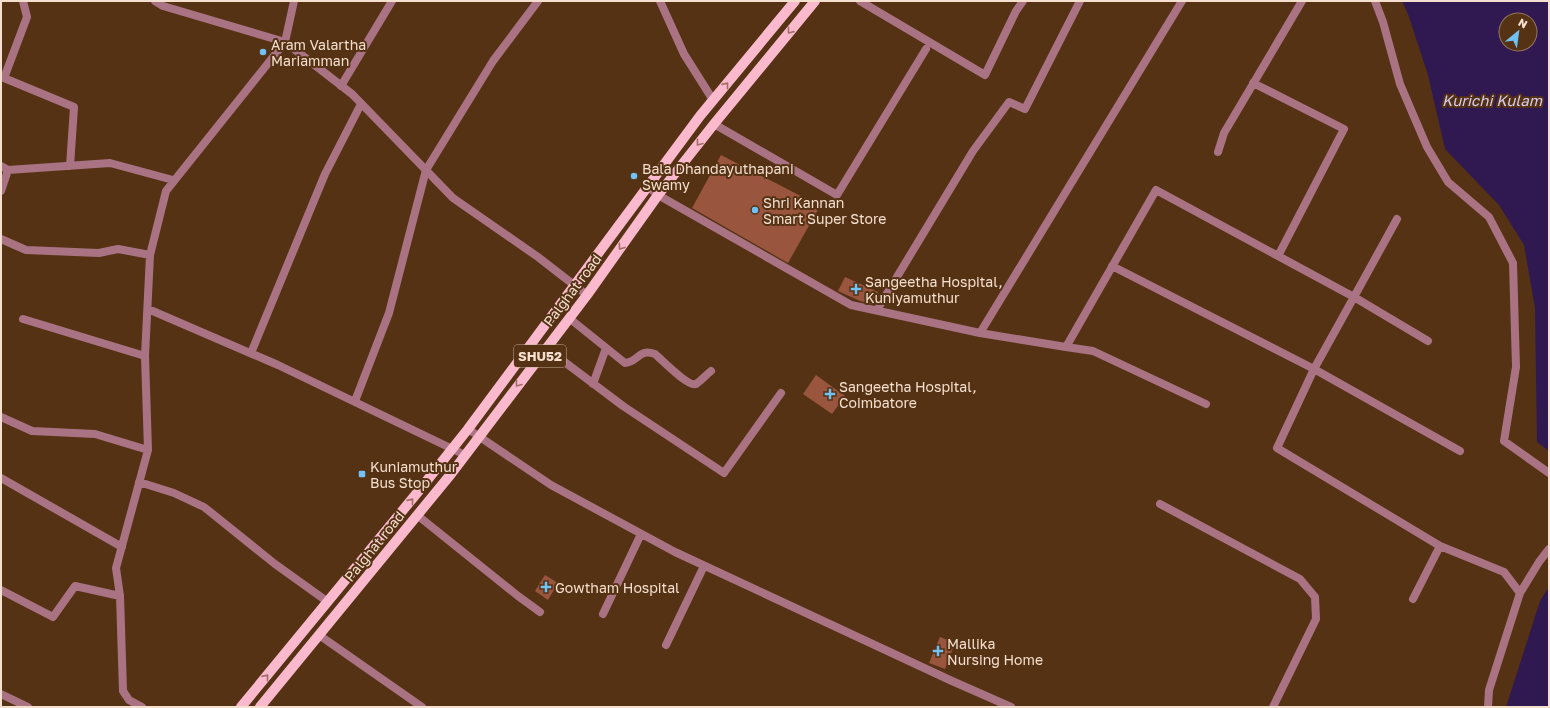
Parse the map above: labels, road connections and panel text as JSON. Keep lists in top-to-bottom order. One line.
{"streets":{"main road":["Palghat road","SHU52"]},"water":["Kurichi Kulam"],"places":{"other":["Aram Valartha Mariamman","Bala Dhandayuthapani Swamy","Shri Kannan Smart Super Store"],"health":["Sangeetha Hospital, Kuniyamuthur","Sangeetha Hospital, Coimbatore","Gowtham Hospital","Mallika Nursing Home"],"transit":["Kuniamuthur Bus Stop"]},"north":"top right"}
